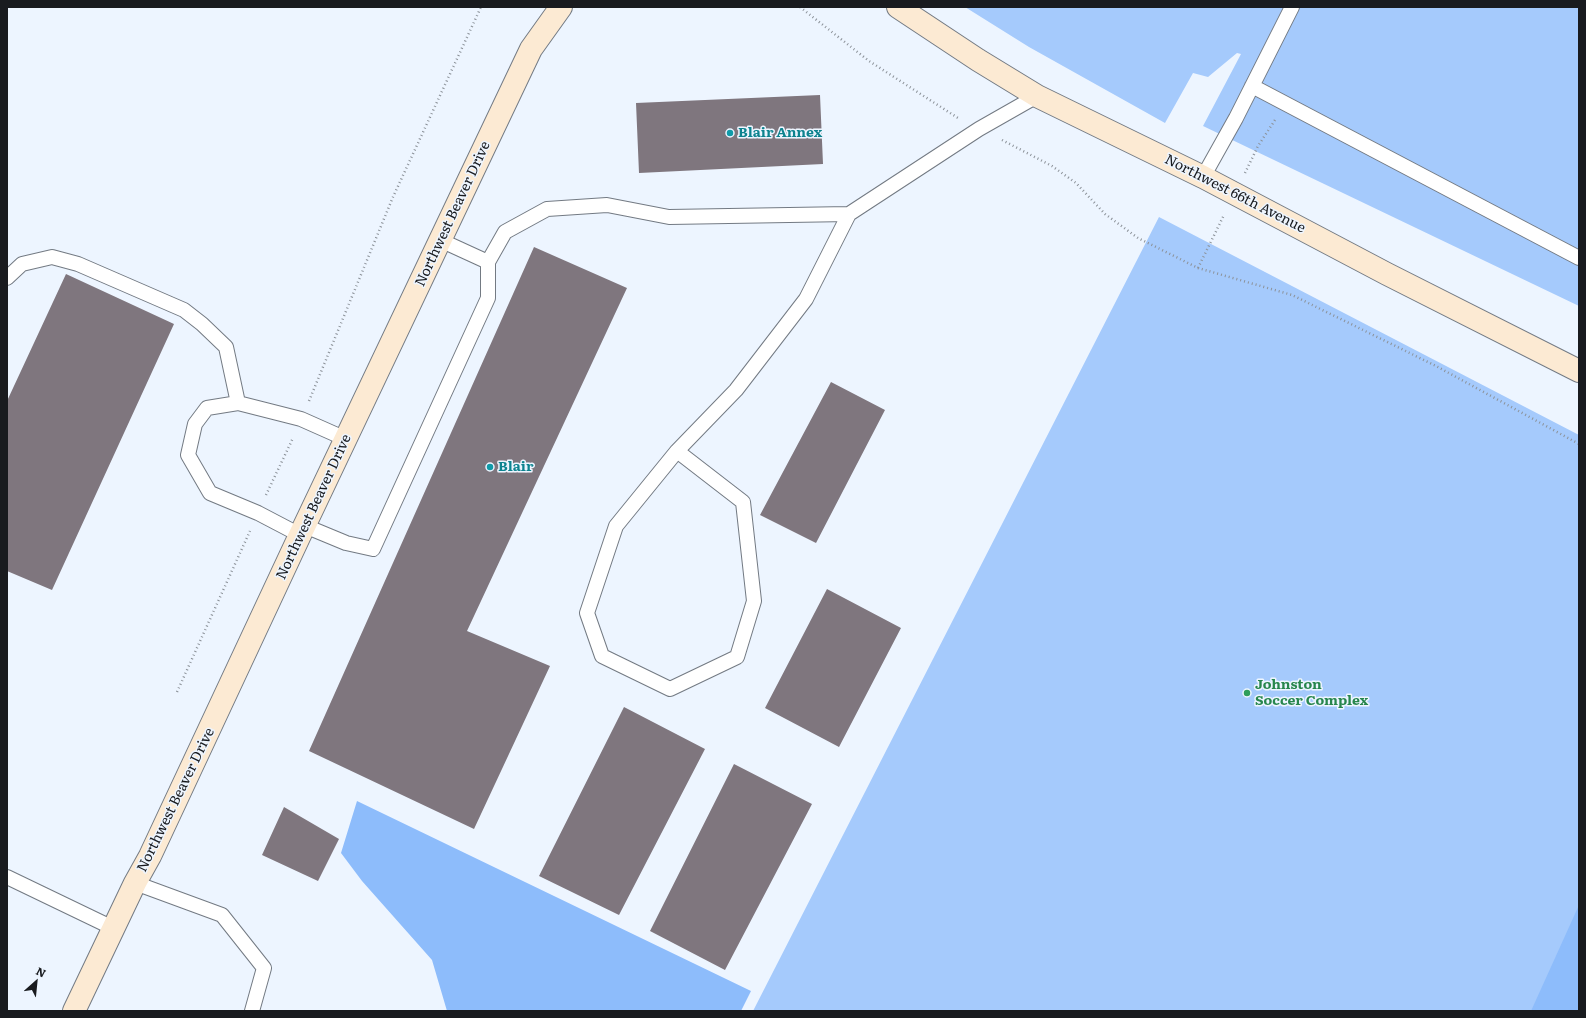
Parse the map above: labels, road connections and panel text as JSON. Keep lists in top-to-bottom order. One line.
{"streets":{"main road":["Northwest 66th Avenue","Northwest Beaver Drive"]},"places":["Blair Annex","Blair","Johnston Soccer Complex"],"north":"top right"}
